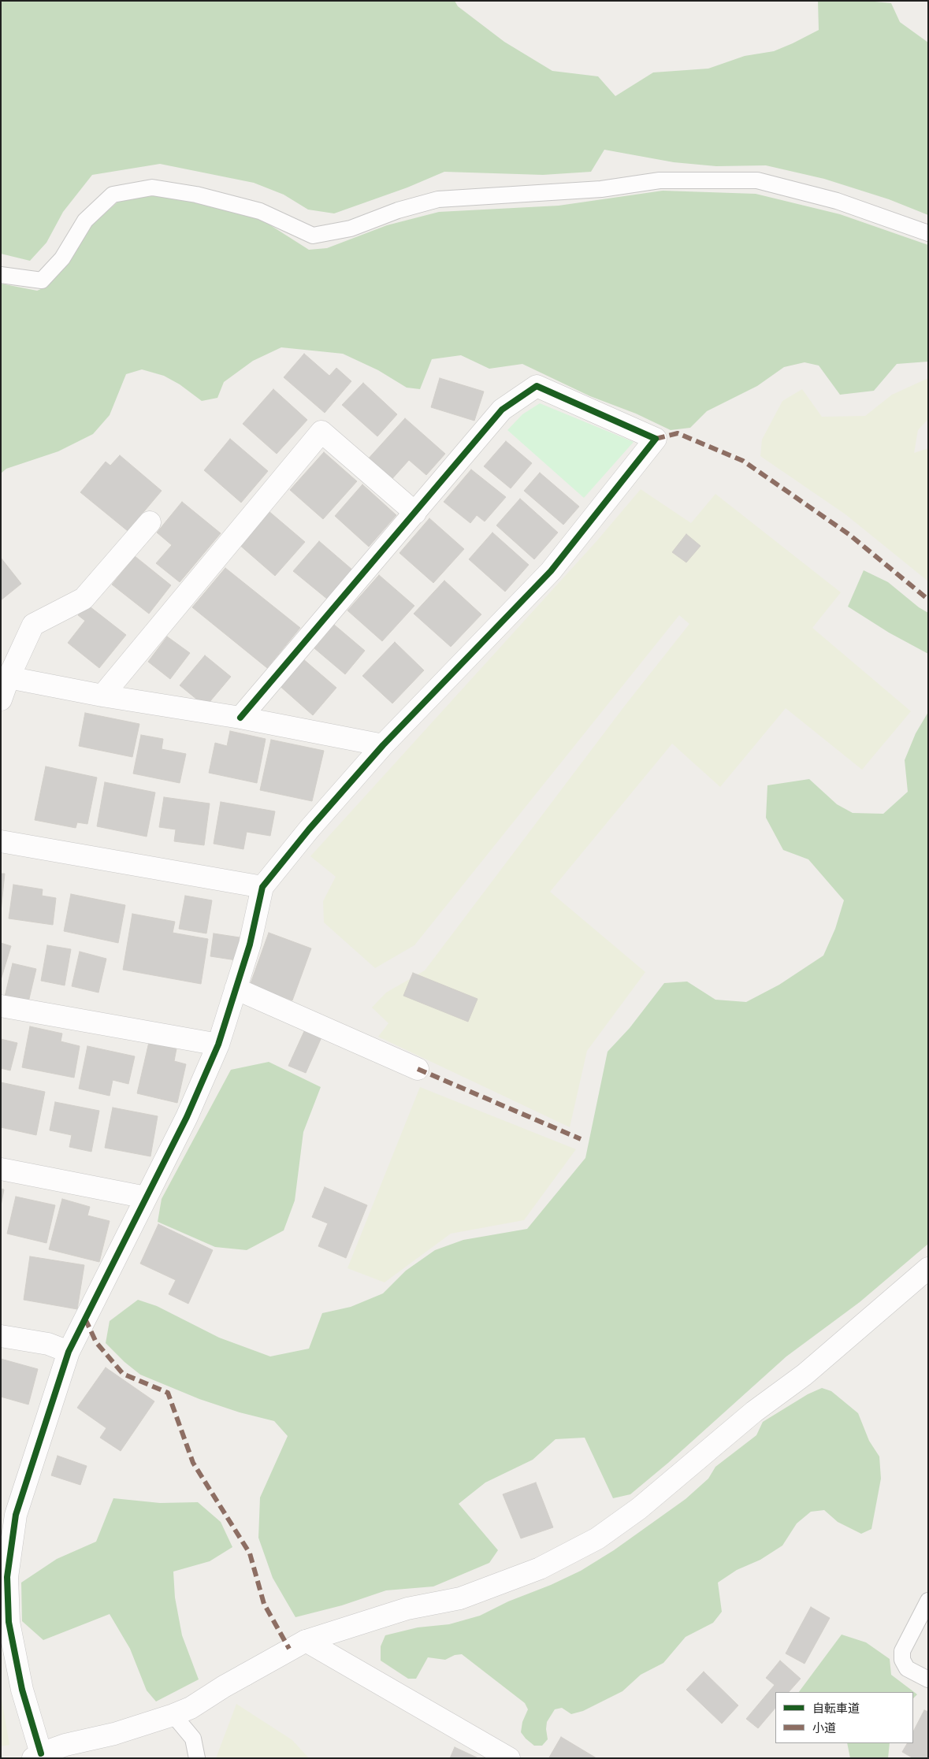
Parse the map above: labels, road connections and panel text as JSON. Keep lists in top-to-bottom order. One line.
{"legend":["自転車道","小道"]}
